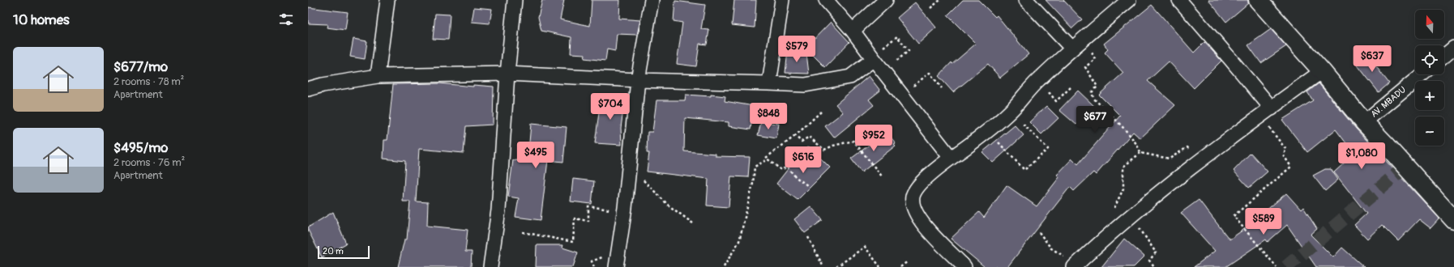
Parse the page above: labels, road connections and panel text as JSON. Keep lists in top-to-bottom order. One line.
{"streets":{"street":["AV. MBADU"]},"scale_bar":"20 m","north":"top","page":{"heading":"10 homes","map_buttons":["+","−"],"price":["$579","$637","$704","$848","$677","$952","$495","$1,080","$616","$589"],"list":[{"name":"$677/mo","note":"2 rooms · 78 m² · Apartment"},{"name":"$495/mo","note":"2 rooms · 76 m² · Apartment"}],"scale":"20 m"}}
